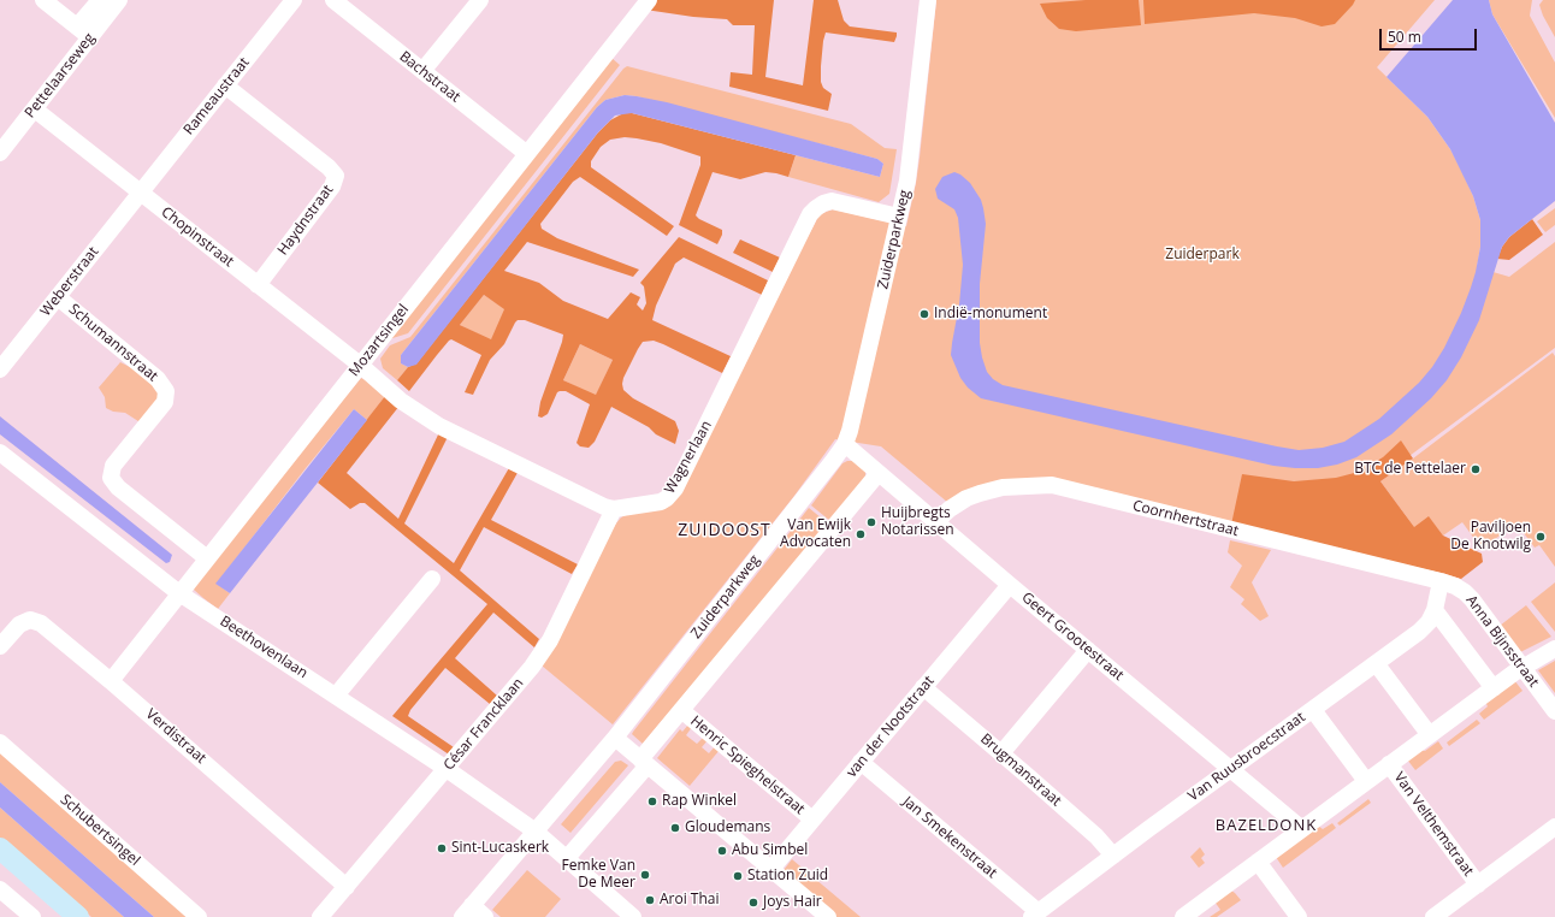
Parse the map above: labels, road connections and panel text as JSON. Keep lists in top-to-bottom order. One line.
{"streets":{"street":["Pettelaarseweg","Bachstraat","Rameaustraat","Haydnstraat","Chopinstraat","Zuiderparkweg","Weberstraat","Mozartsingel","Schumannstraat","Wagnerlaan","Coornhertstraat","Geert Grootestraat","Anna Bijnsstraat","Beethovenlaan","César Francklaan","van der Nootstraat","Verdistraat","Van Ruusbroecstraat","Henric Spieghelstraat","Brugmanstraat","Van Velthemstraat","Schubertsingel","Jan Smekenstraat"]},"crossings":[["Pettelaarseweg","Chopinstraat"],["Bachstraat","Mozartsingel"],["Rameaustraat","Haydnstraat"],["Rameaustraat","Chopinstraat"],["Rameaustraat","Weberstraat"],["Haydnstraat","Chopinstraat"],["Chopinstraat","Weberstraat"],["Chopinstraat","Mozartsingel"],["Chopinstraat","Wagnerlaan"],["Zuiderparkweg","Wagnerlaan"],["Zuiderparkweg","Geert Grootestraat"],["Zuiderparkweg","Beethovenlaan"],["Weberstraat","Schumannstraat"],["Mozartsingel","Schumannstraat"],["Mozartsingel","Wagnerlaan"],["Mozartsingel","Beethovenlaan"],["Mozartsingel","Verdistraat"],["Wagnerlaan","César Francklaan"],["Coornhertstraat","Geert Grootestraat"],["Coornhertstraat","Anna Bijnsstraat"],["Coornhertstraat","Van Ruusbroecstraat"],["Geert Grootestraat","van der Nootstraat"],["Geert Grootestraat","Van Ruusbroecstraat"],["Anna Bijnsstraat","Van Ruusbroecstraat"],["Beethovenlaan","César Francklaan"],["César Francklaan","Verdistraat"],["van der Nootstraat","Henric Spieghelstraat"],["van der Nootstraat","Brugmanstraat"],["van der Nootstraat","Jan Smekenstraat"],["Van Ruusbroecstraat","Brugmanstraat"],["Van Ruusbroecstraat","Jan Smekenstraat"]],"districts":["ZUIDOOST","BAZELDONK"],"parks":["Zuiderpark"],"places":["Indië-monument","BTC de Pettelaer","Huijbregts Notarissen","Van Ewijk Advocaten","Paviljoen De Knotwilg","Rap Winkel","Gloudemans","Sint-Lucaskerk","Abu Simbel","Femke Van De Meer","Station Zuid","Aroi Thai","Joys Hair"],"scale_bar":"50 m"}
